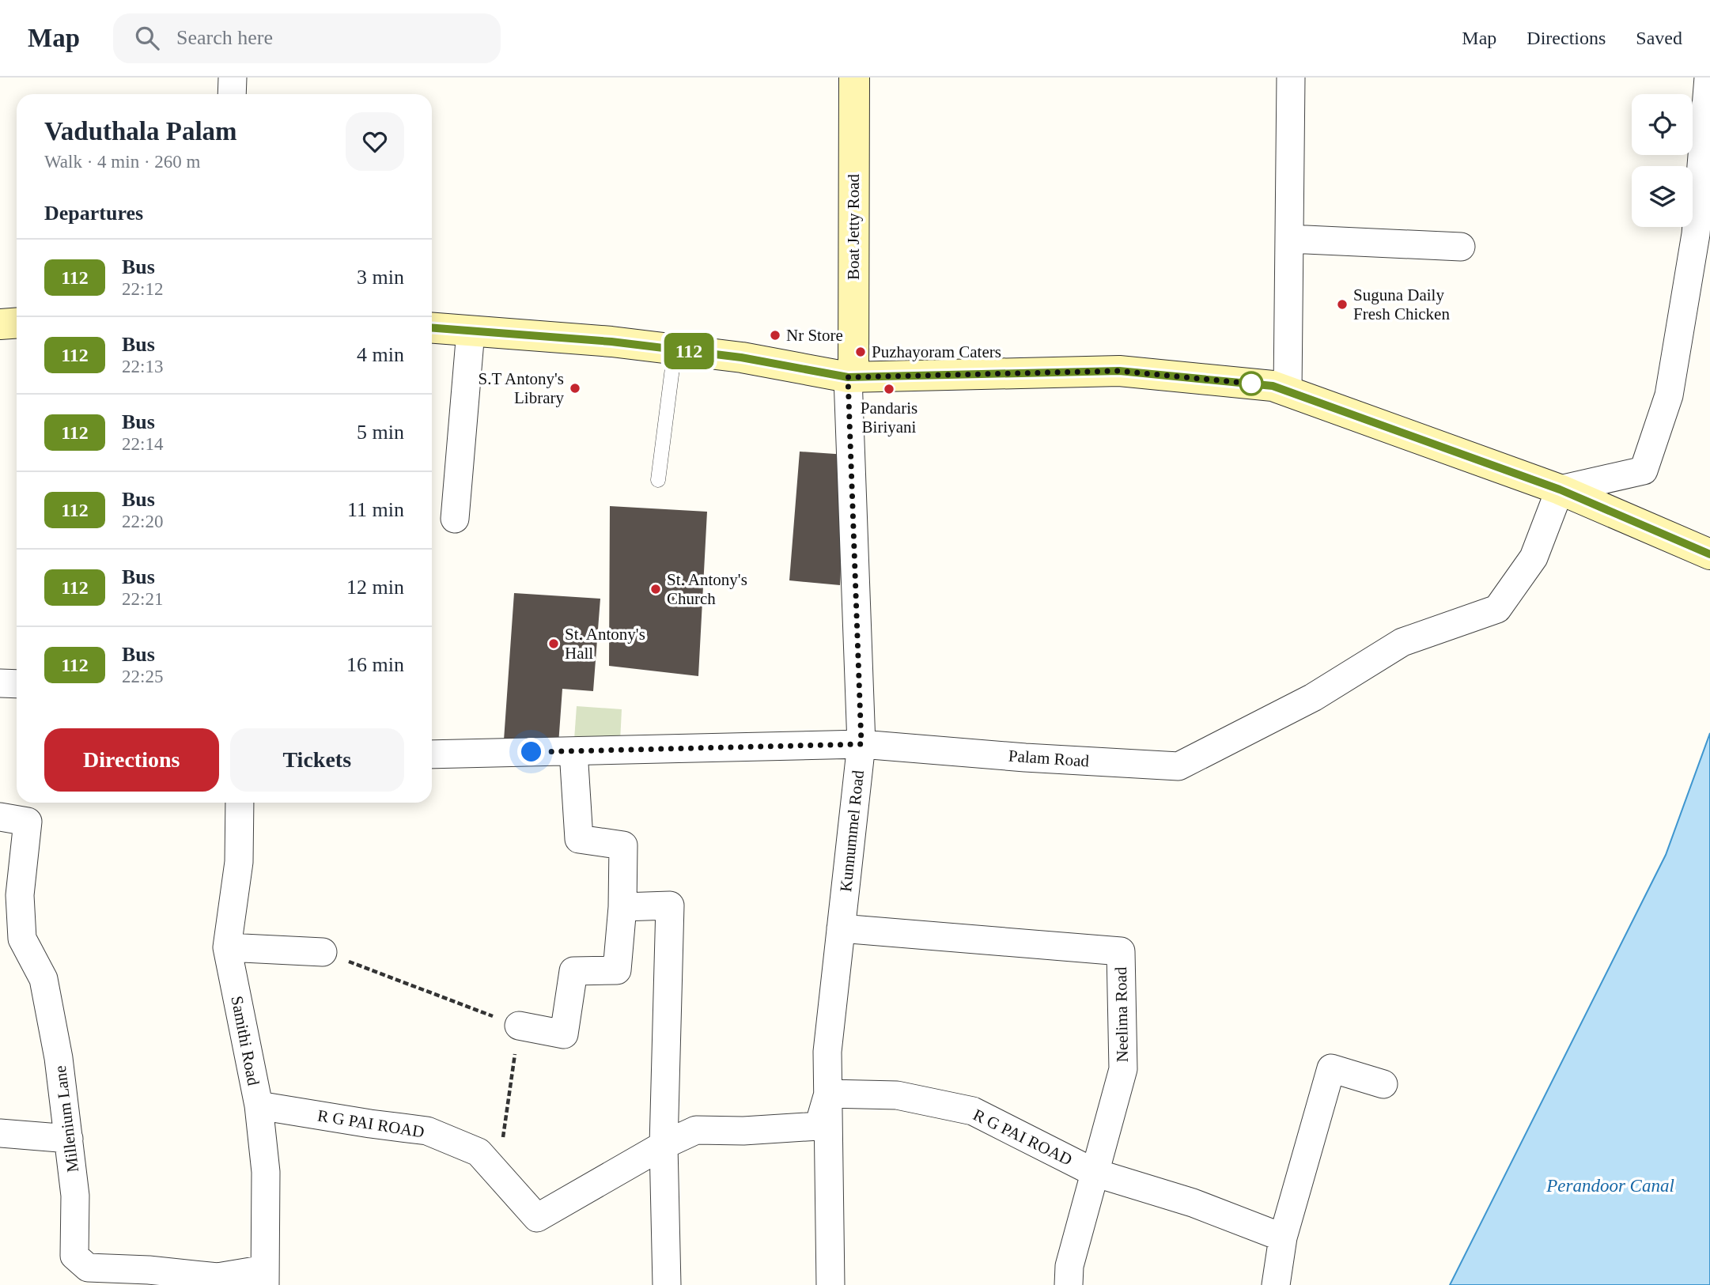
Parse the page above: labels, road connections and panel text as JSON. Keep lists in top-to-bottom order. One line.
{"streets":{"main road":["Boat Jetty Road"],"street":["Palam Road","Kunnummel Road","Neelima Road","Samithi Road","Millenium Lane","R G PAI ROAD"]},"crossings":[["Boat Jetty Road","Kunnummel Road"],["Palam Road","Kunnummel Road"],["Kunnummel Road","Neelima Road"],["Kunnummel Road","R G PAI ROAD"],["Neelima Road","R G PAI ROAD"],["Samithi Road","Millenium Lane"],["Samithi Road","R G PAI ROAD"]],"water":["Perandoor Canal"],"places":["Suguna Daily Fresh Chicken","Nr Store","Puzhayoram Caters","S.T Antony's Library","Pandaris Biriyani","St. Antony's Church","St. Antony's Hall"],"lines":["bus line 112"],"page":{"header":"Map","search":"Search here","nav":["Map","Directions","Saved"],"on_map":"112","heading":[["Vaduthala Palam","Walk · 4 min · 260 m"],"Departures"],"list":[{"mark":"112","name":"Bus","note":"22:12","value":"3 min"},{"mark":"112","name":"Bus","note":"22:13","value":"4 min"},{"mark":"112","name":"Bus","note":"22:14","value":"5 min"},{"mark":"112","name":"Bus","note":"22:20","value":"11 min"},{"mark":"112","name":"Bus","note":"22:21","value":"12 min"},{"mark":"112","name":"Bus","note":"22:25","value":"16 min"}],"buttons":["Directions","Tickets"]}}
